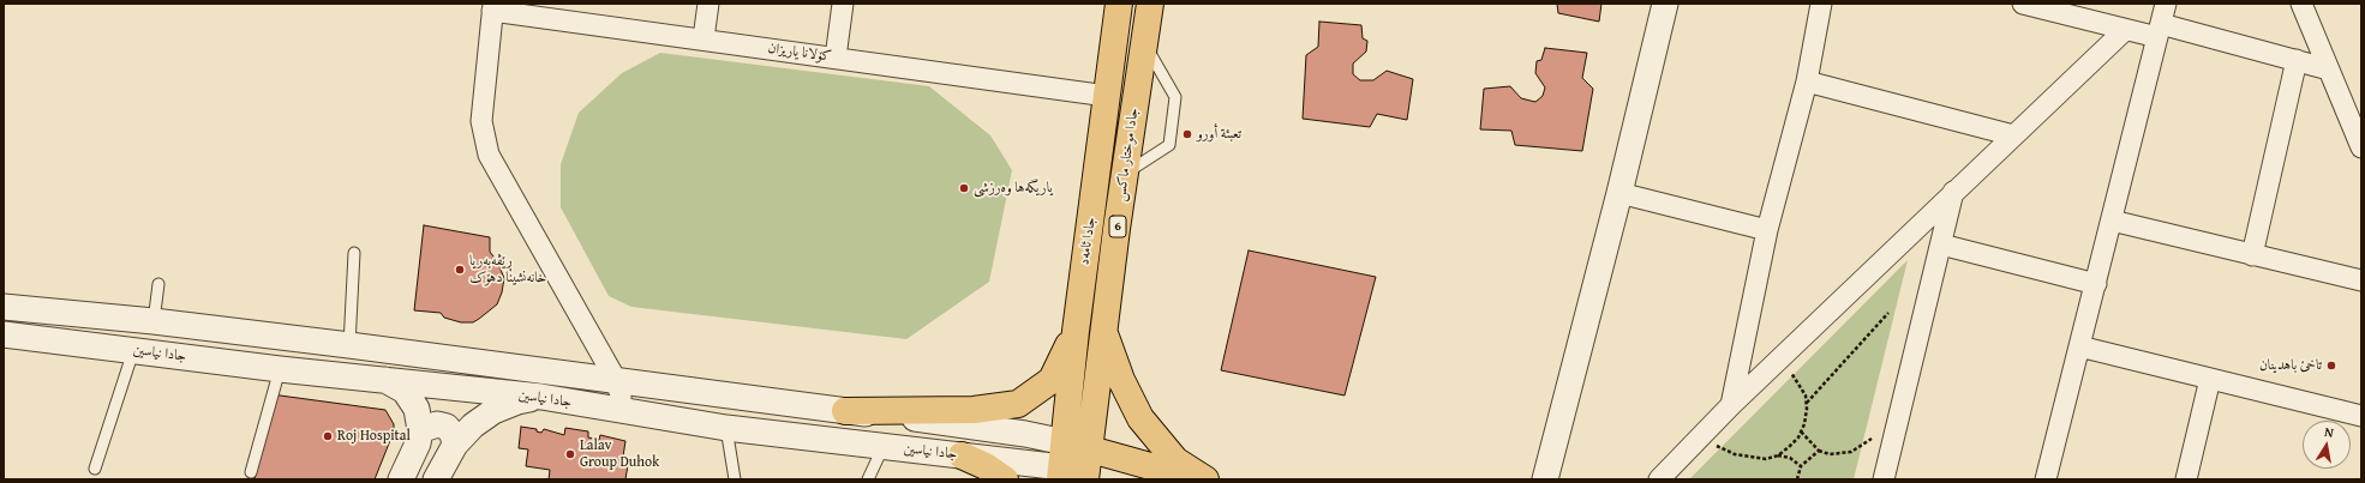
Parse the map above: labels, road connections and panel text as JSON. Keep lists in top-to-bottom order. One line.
{"streets":{"main road":["جادا موختار ماكس","6","جادا ئامەد"],"street":["کۆلانا یاریزان","جادا نیاسین"]},"crossings":[["کۆلانا یاریزان","جادا ئامەد"],["جادا موختار ماكس","جادا ئامەد"],["جادا موختار ماكس","جادا نیاسین"],["جادا ئامەد","جادا نیاسین"]],"places":["تعبئة أورو","ياريگەها وەرزشی","ڕێڤه‌به‌ریا خانەنشينا دهۆک","تاخێ باهدینان","Roj Hospital","Lalav Group Duhok"],"north":"top"}
